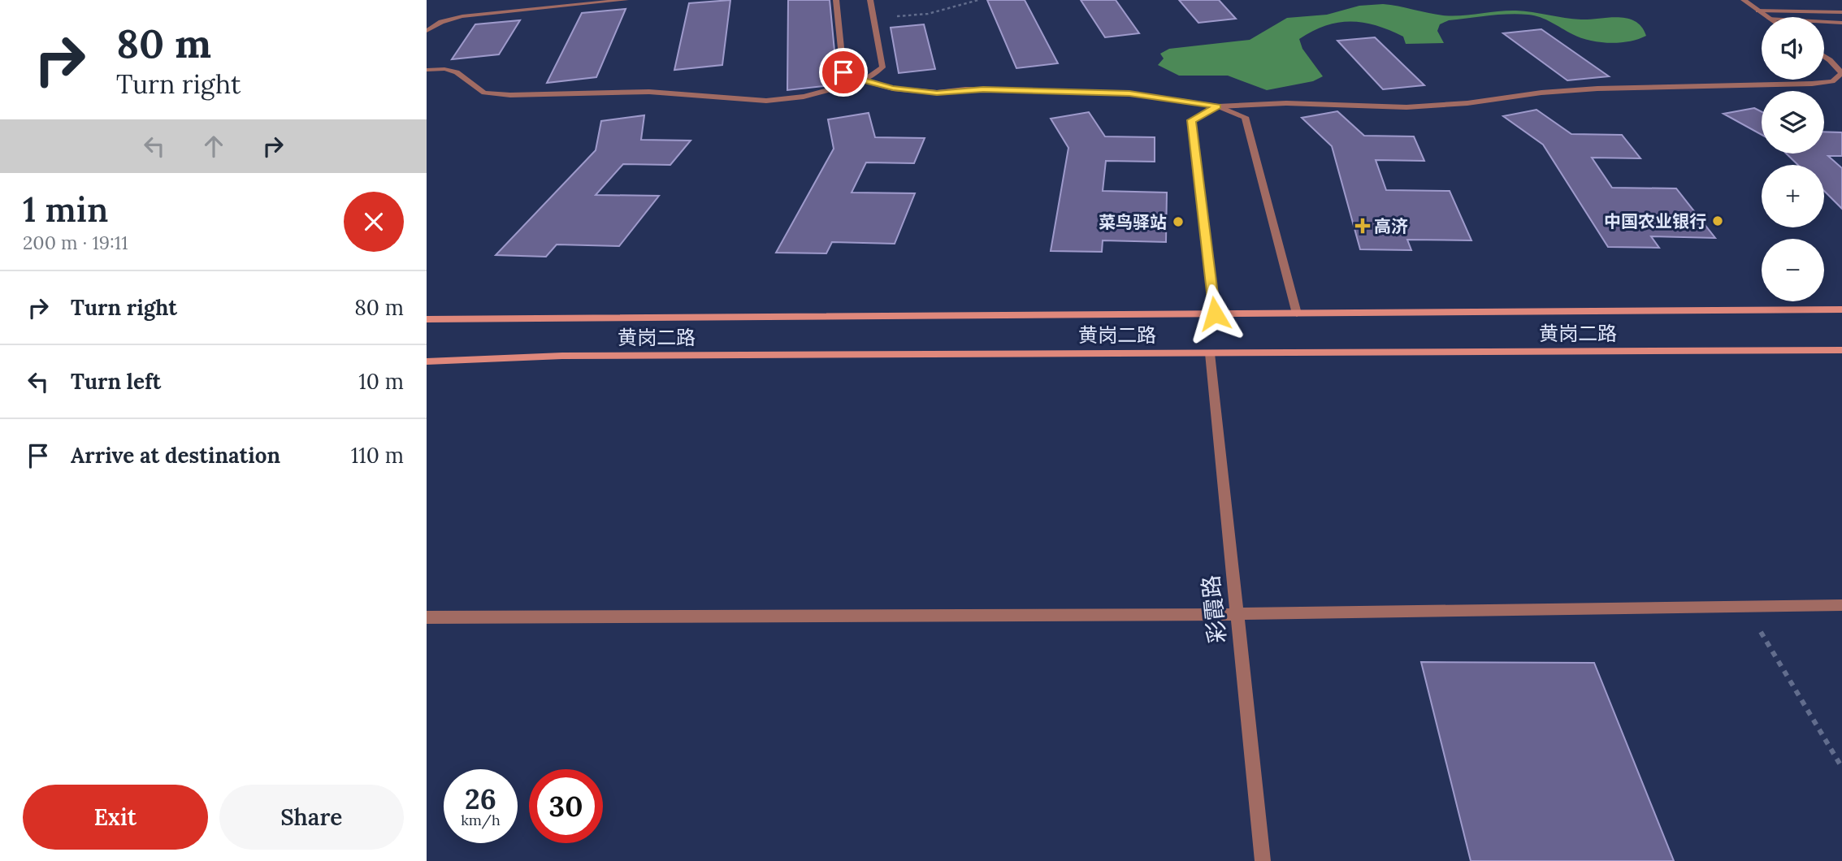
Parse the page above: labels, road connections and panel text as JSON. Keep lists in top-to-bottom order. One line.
{"streets":{"main road":["黄岗二路"],"street":["彩霞路"]},"crossings":[["黄岗二路","彩霞路"]],"places":{"other":["中国农业银行","菜鸟驿站"],"health":["高济"]},"page":{"turn":["80 m","Turn right"],"map_buttons":["+","−"],"heading":["1 min","200 m · 19:11"],"list":[{"name":"Turn right","value":"80 m"},{"name":"Turn left","value":"10 m"},{"name":"Arrive at destination","value":"110 m"}],"speed":"26 km/h","limit":"30","buttons":["Exit","Share"]}}
